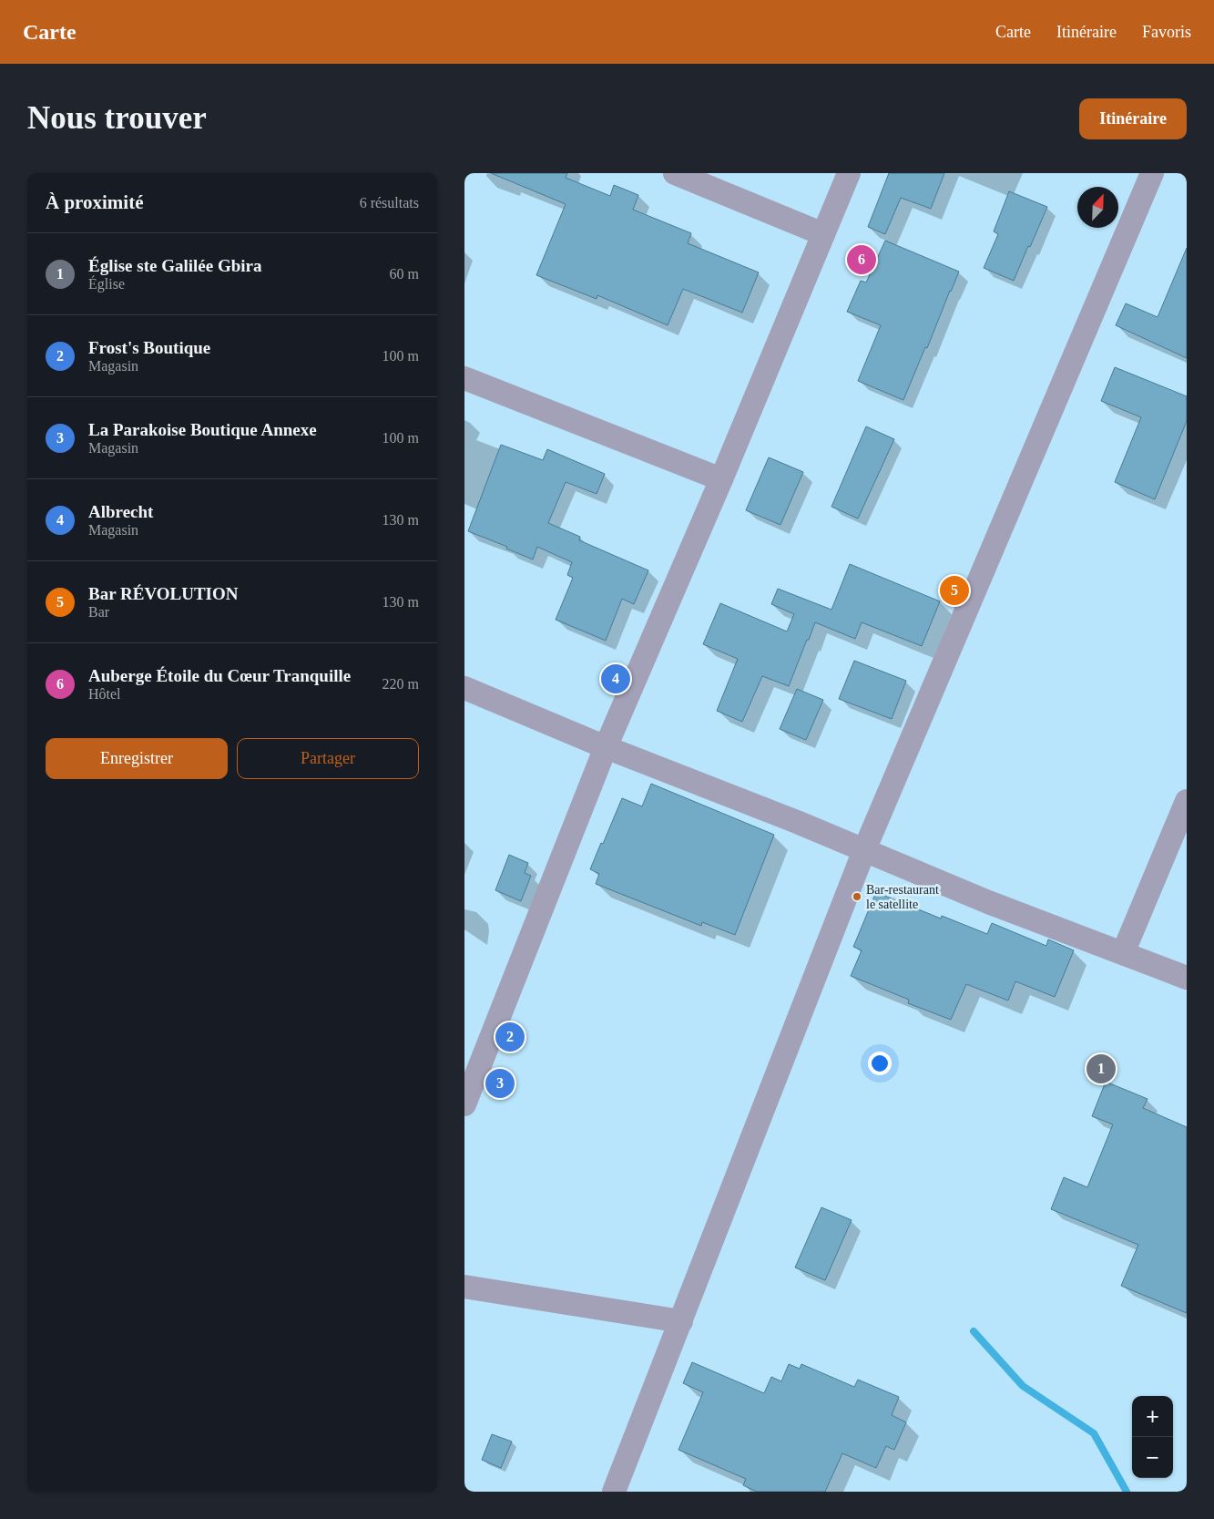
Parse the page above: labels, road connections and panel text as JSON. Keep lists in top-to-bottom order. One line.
{"places":["Bar-restaurant le satellite"],"north":"top right","page":{"header":"Carte","nav":["Carte","Itinéraire","Favoris"],"buttons":["Itinéraire",["Enregistrer","Partager"]],"title":"Nous trouver","heading":["À proximité","6 résultats"],"list":[{"mark":"1","name":"Église ste Galilée Gbira","note":"Église","value":"60 m"},{"mark":"2","name":"Frost's Boutique","note":"Magasin","value":"100 m"},{"mark":"3","name":"La Parakoise Boutique Annexe","note":"Magasin","value":"100 m"},{"mark":"4","name":"Albrecht","note":"Magasin","value":"130 m"},{"mark":"5","name":"Bar RÉVOLUTION","note":"Bar","value":"130 m"},{"mark":"6","name":"Auberge Étoile du Cœur Tranquille","note":"Hôtel","value":"220 m"}],"pins":["6","5","4","2","1","3"],"map_buttons":["+","−"]}}
